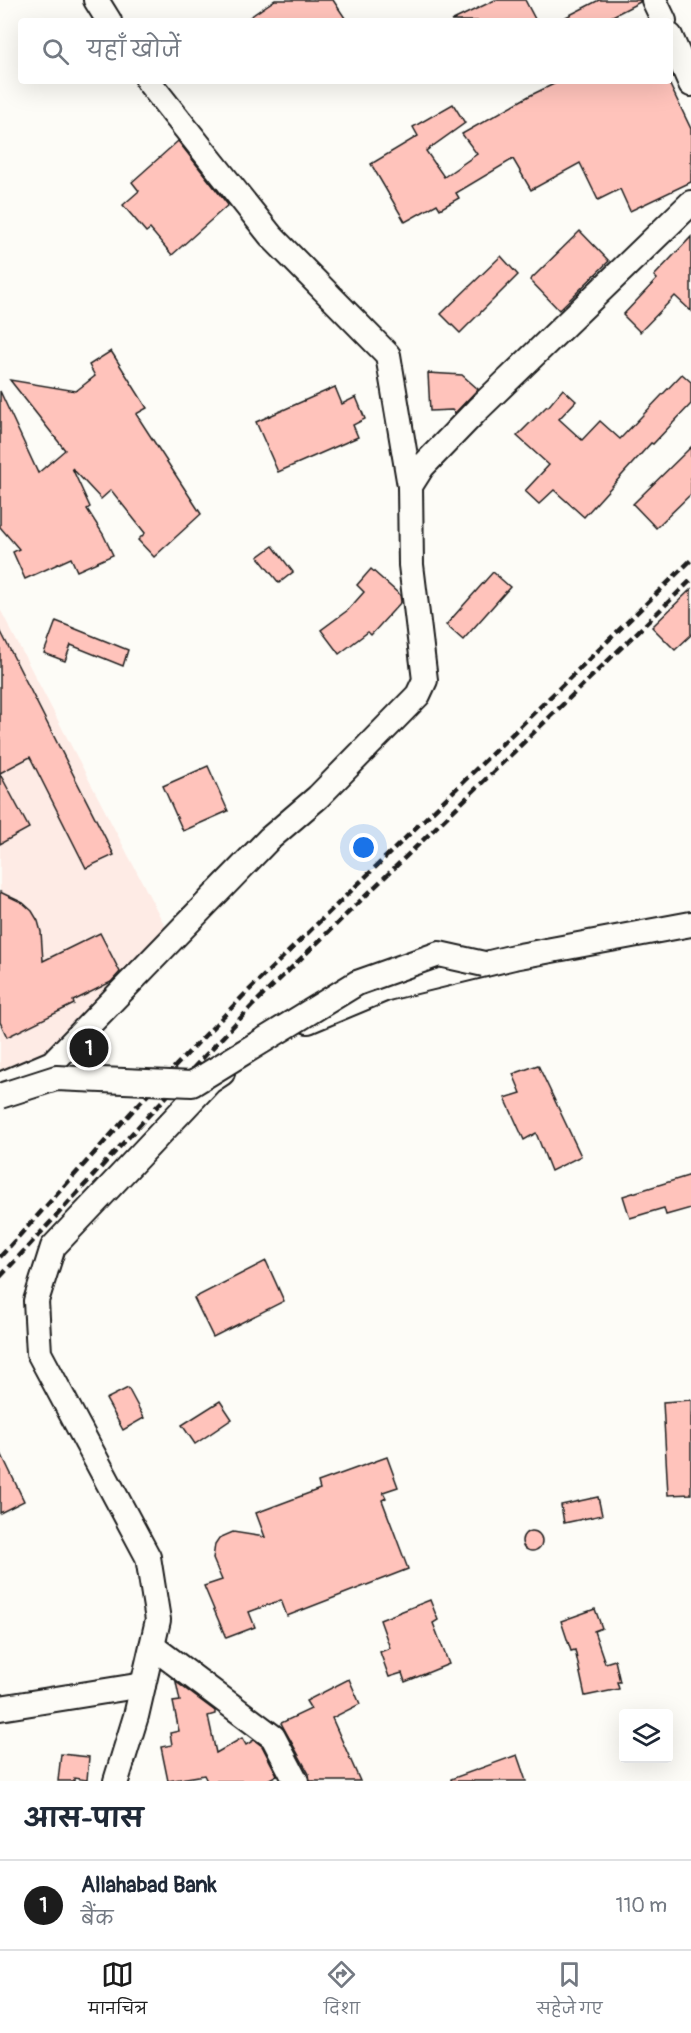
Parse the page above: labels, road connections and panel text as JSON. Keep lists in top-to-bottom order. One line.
{"page":{"search":"यहाँ खोजें","pins":"1","heading":"आस-पास","list":[{"mark":"1","name":"Allahabad Bank","note":"बैंक","value":"110 m"}],"nav":["मानचित्र","दिशा","सहेजे गए"]}}
